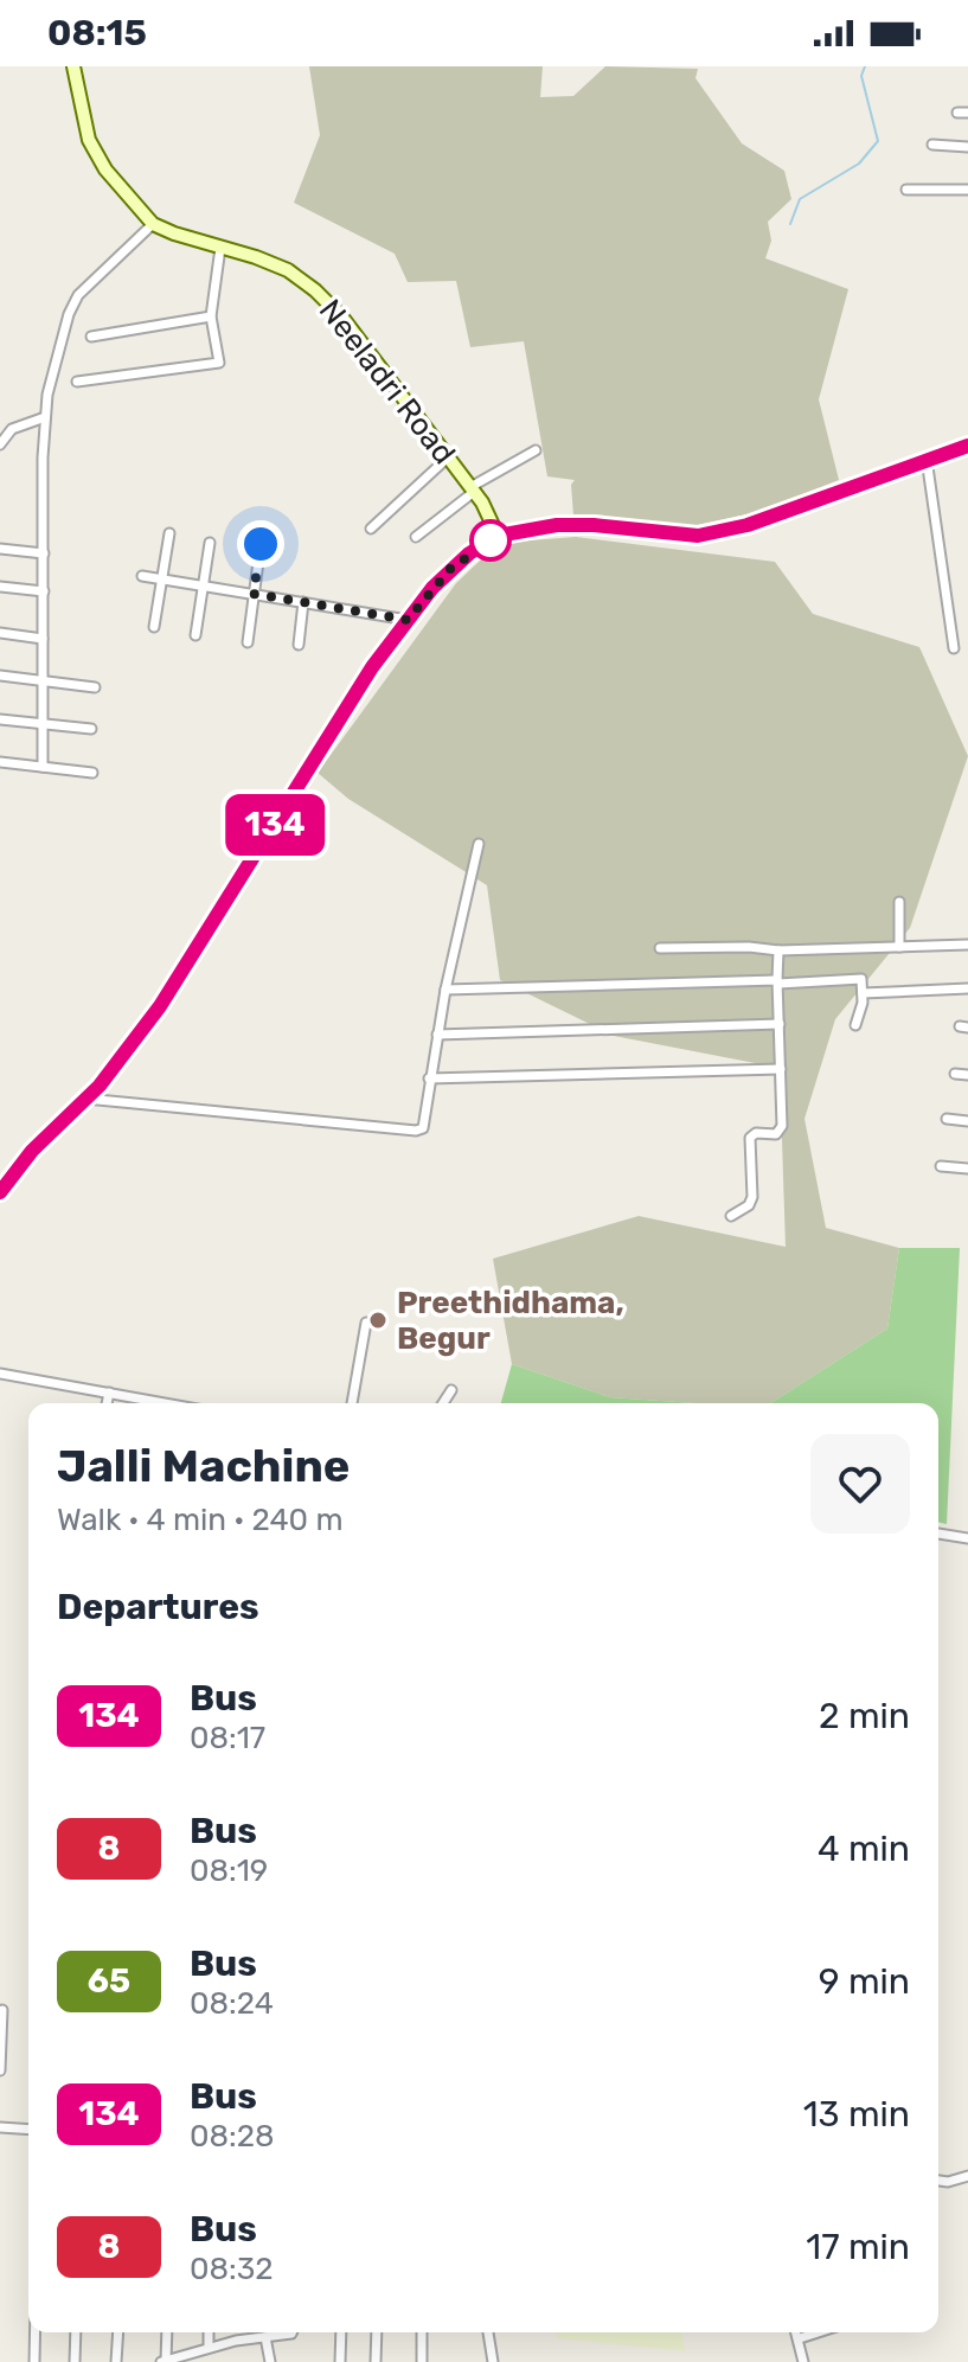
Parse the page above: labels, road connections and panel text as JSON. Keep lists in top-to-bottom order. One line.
{"streets":{"main road":["Neeladri Road"]},"places":["Preethidhama, Begur"],"lines":["bus line 134"],"page":{"status":"08:15","on_map":"134","heading":[["Jalli Machine","Walk · 4 min · 240 m"],"Departures"],"list":[{"mark":"134","name":"Bus","note":"08:17","value":"2 min"},{"mark":"8","name":"Bus","note":"08:19","value":"4 min"},{"mark":"65","name":"Bus","note":"08:24","value":"9 min"},{"mark":"134","name":"Bus","note":"08:28","value":"13 min"},{"mark":"8","name":"Bus","note":"08:32","value":"17 min"}]}}
